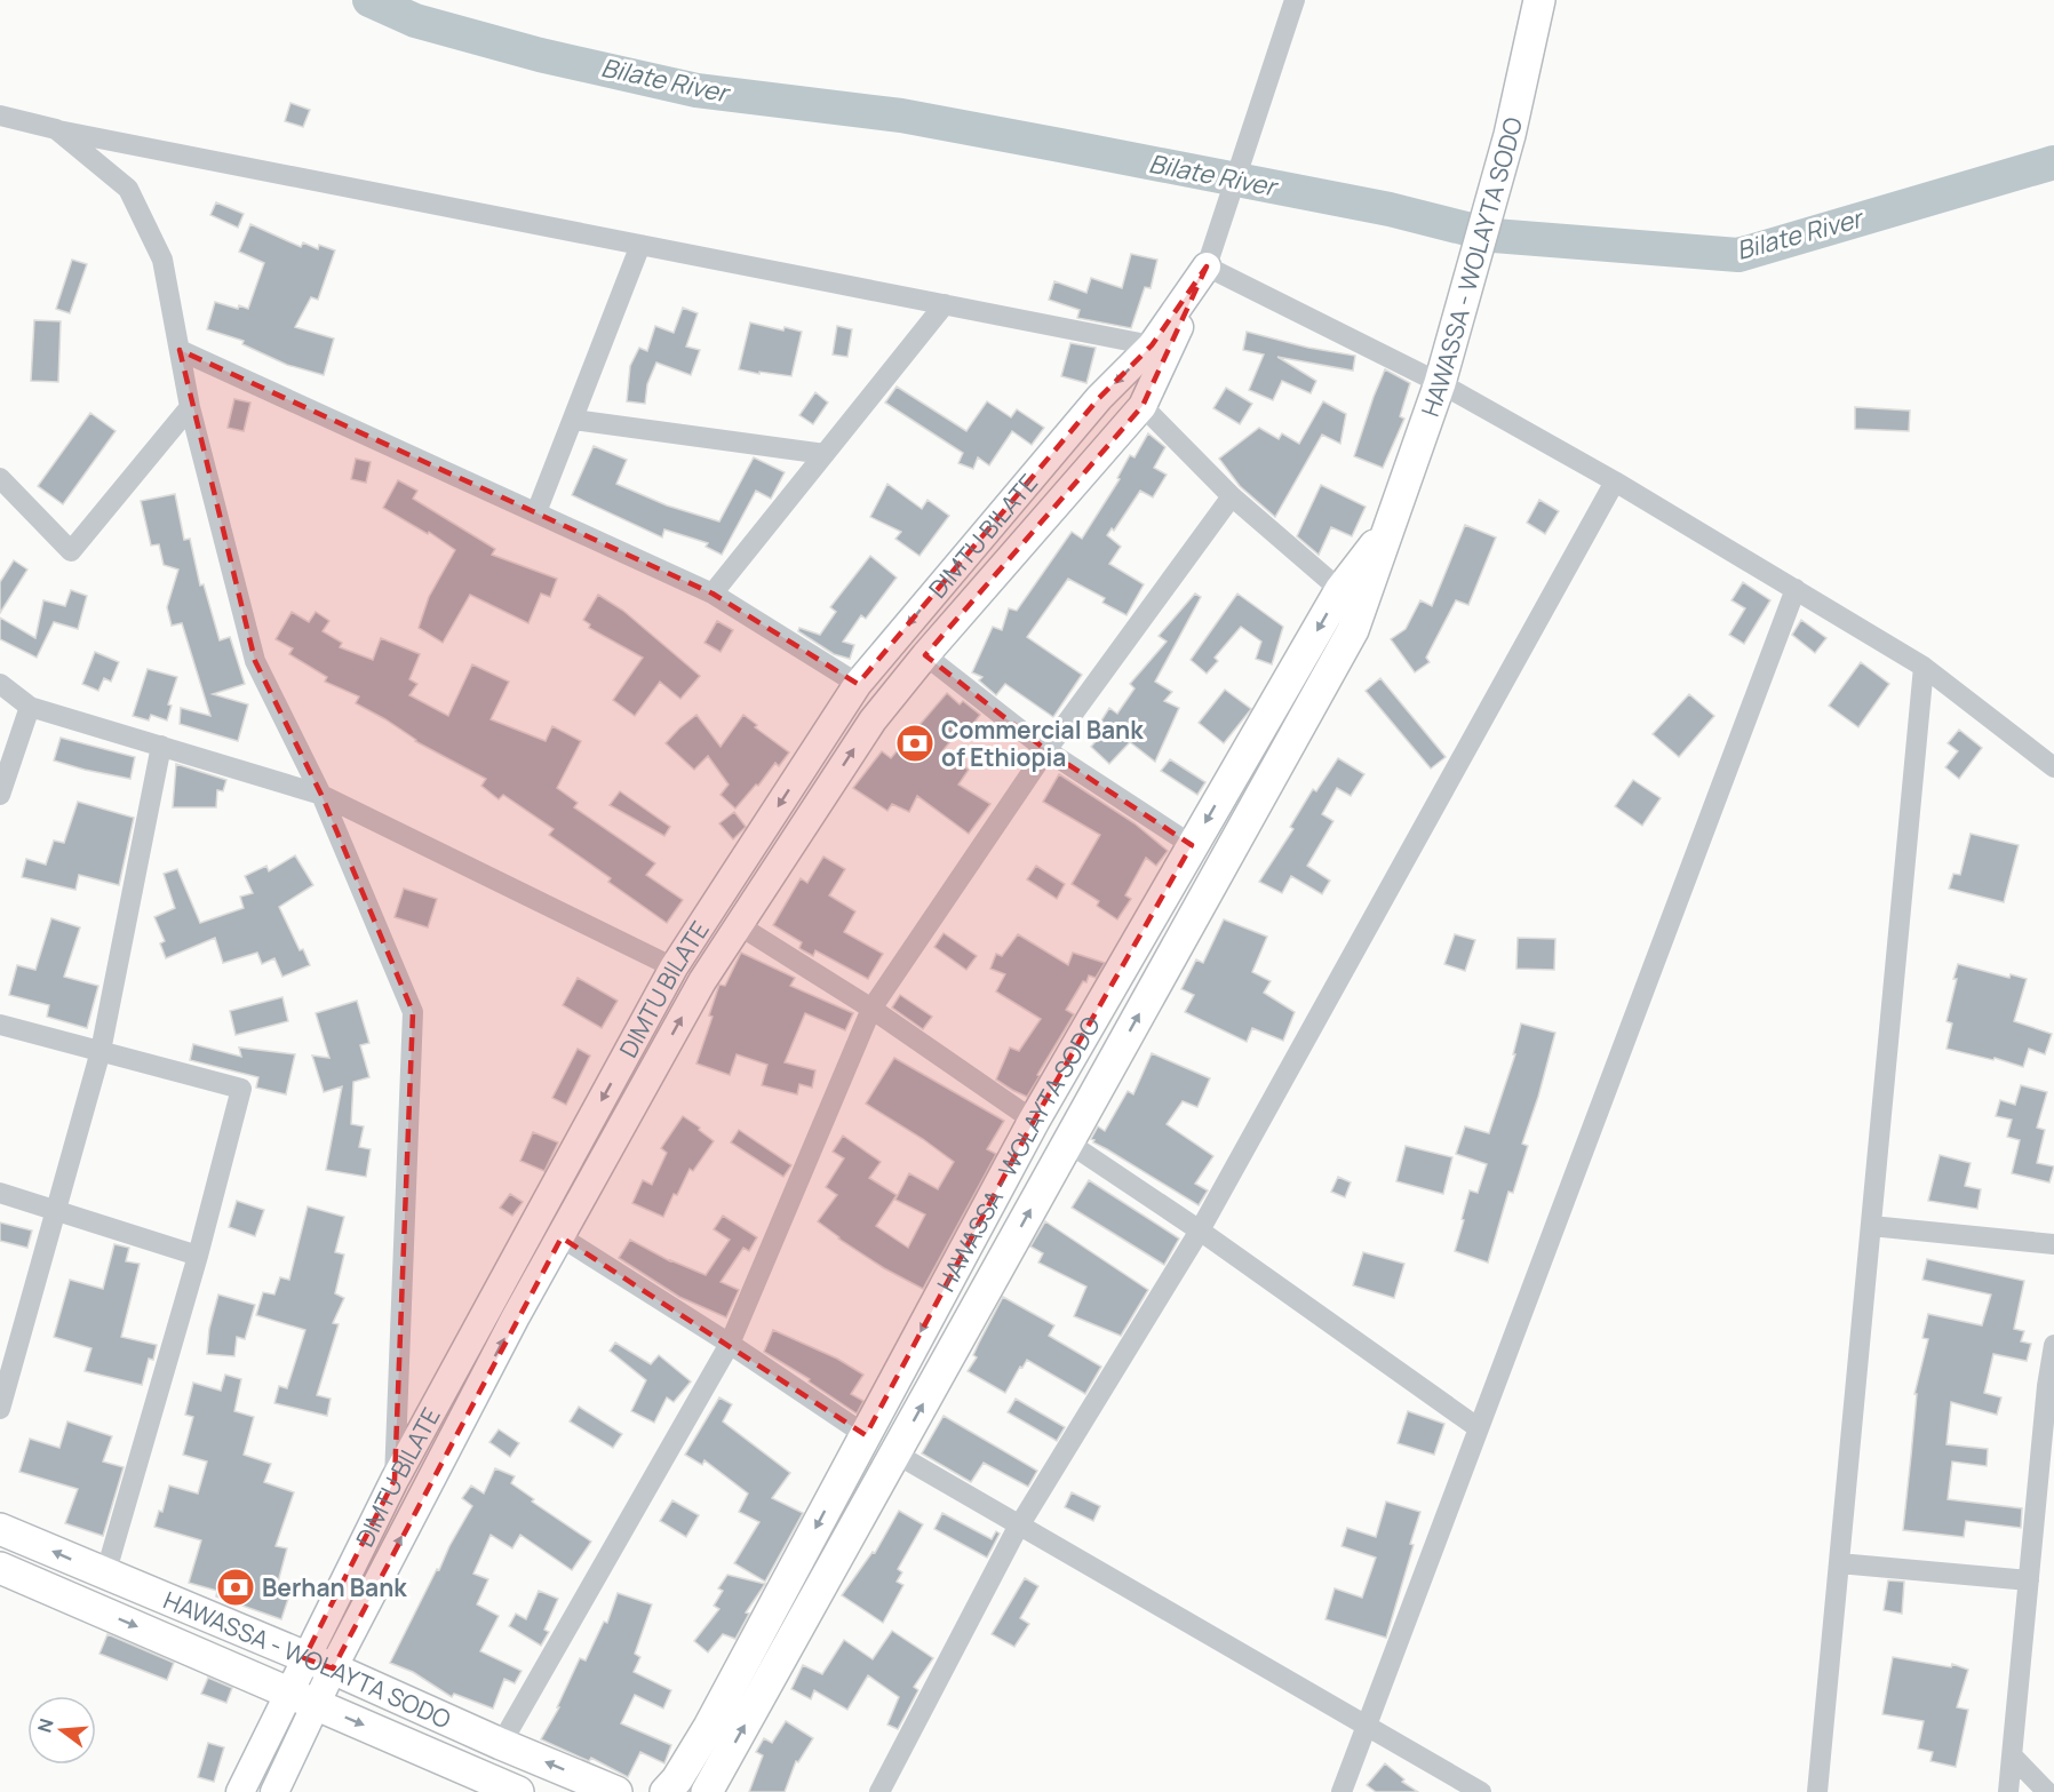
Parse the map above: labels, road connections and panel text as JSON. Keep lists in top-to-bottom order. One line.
{"streets":{"main road":["HAWASSA - WOLAYTA SODO","DIMTU BILATE"]},"crossings":[["HAWASSA - WOLAYTA SODO","DIMTU BILATE"]],"water":["Bilate River"],"places":{"bank":["Commercial Bank of Ethiopia","Berhan Bank"]},"north":"left"}
